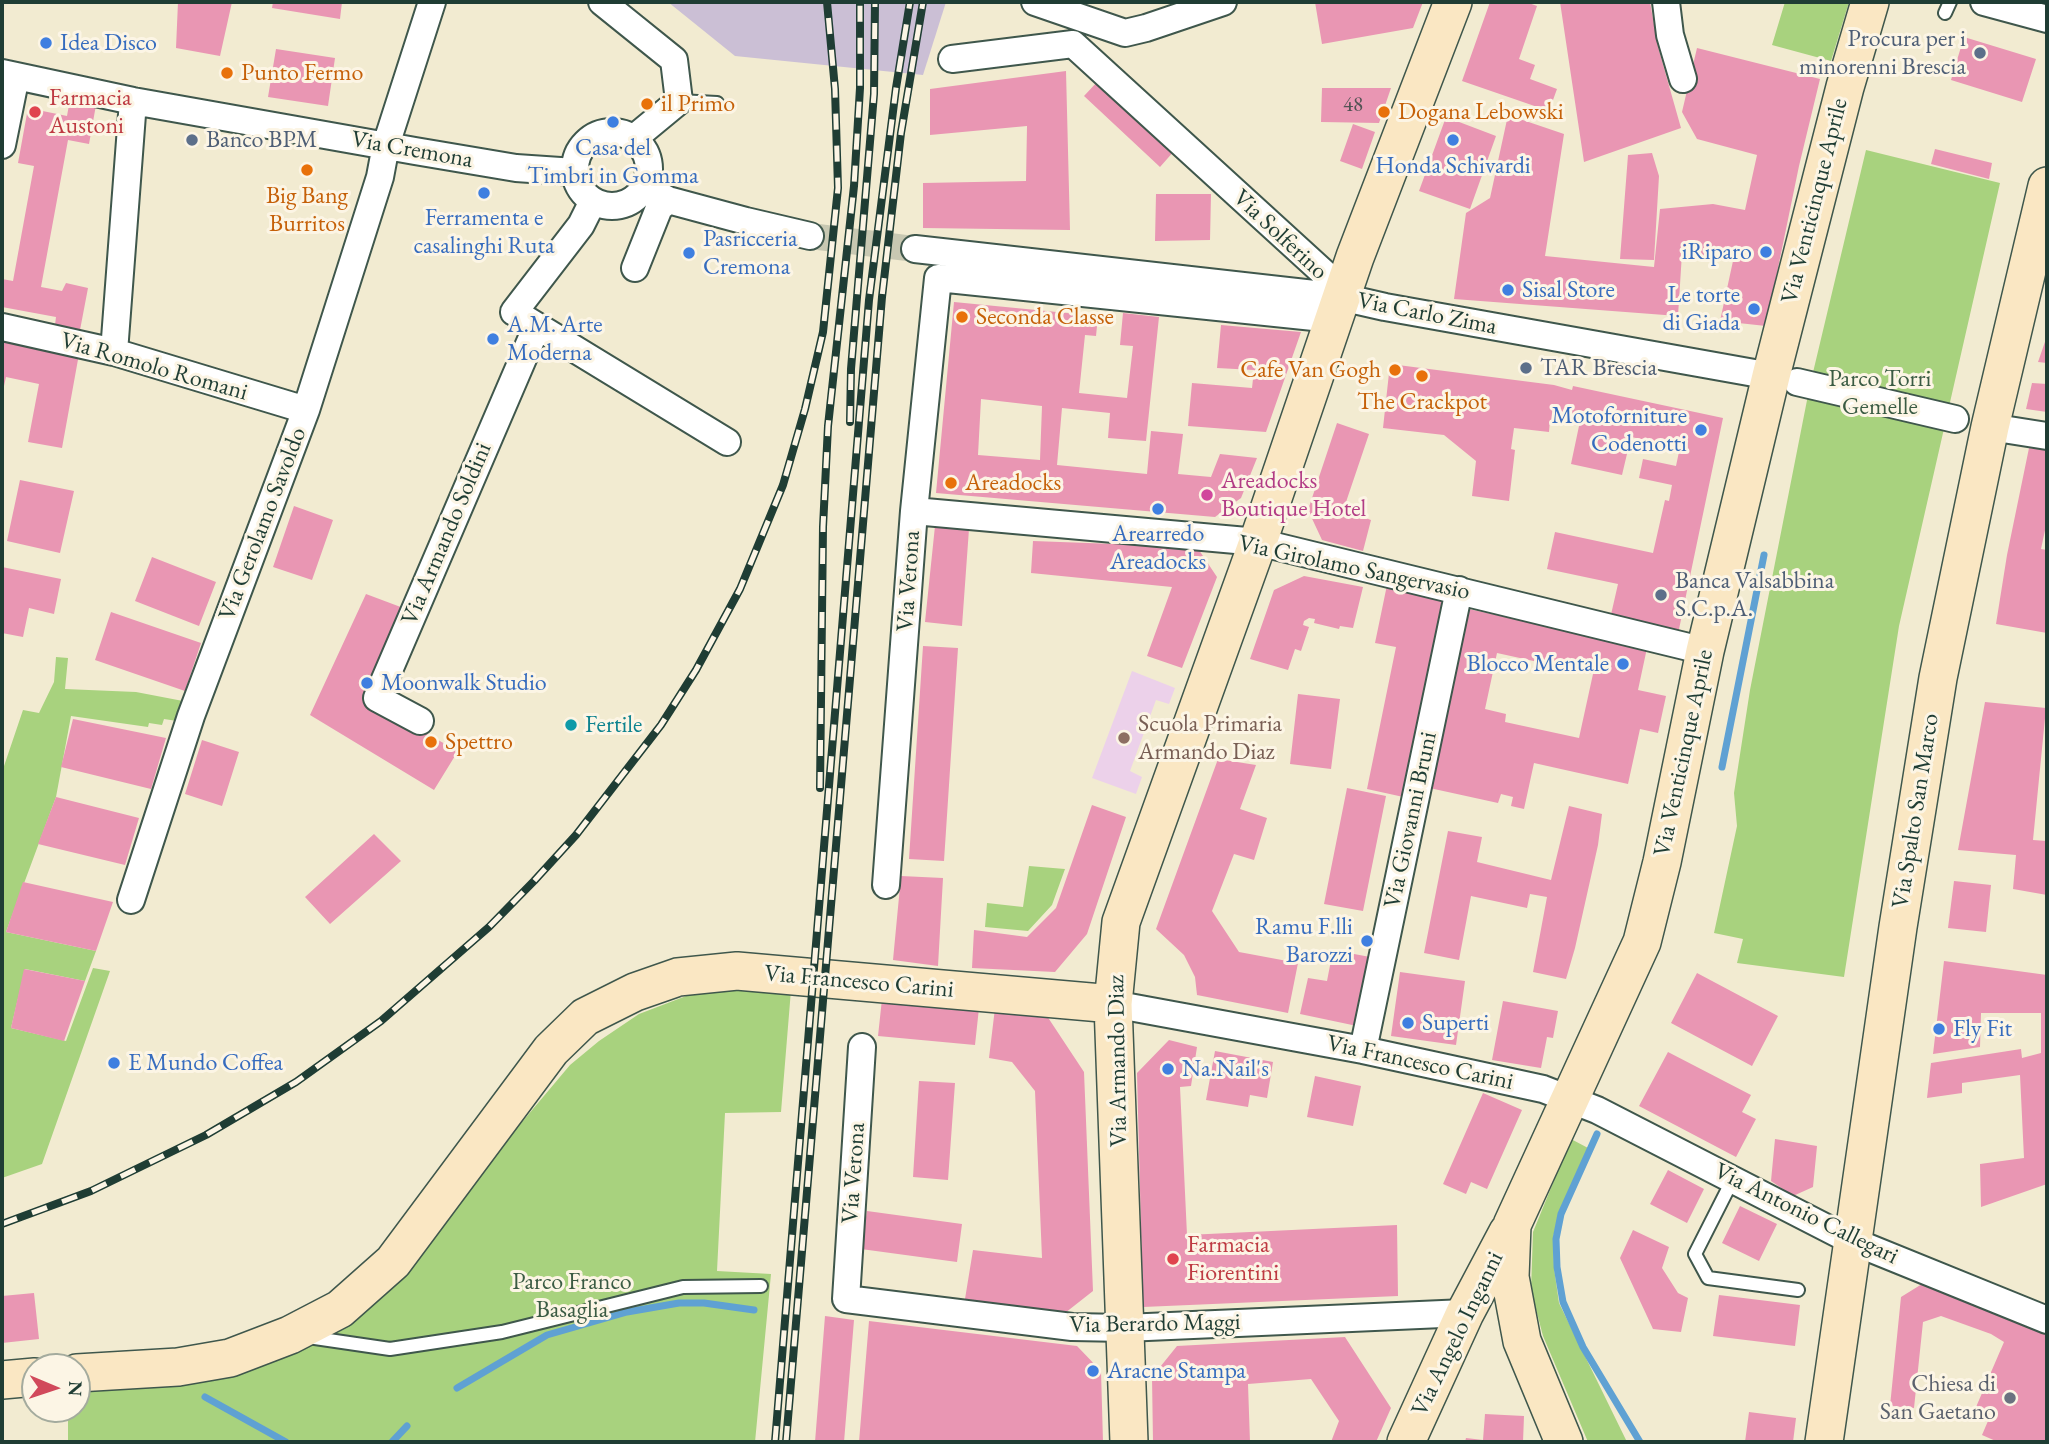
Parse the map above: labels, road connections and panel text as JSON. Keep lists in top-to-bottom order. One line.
{"streets":{"street":["Via Cremona","Via Venticinque Aprile","Via Solferino","Via Carlo Zima","Via Romolo Romani","Via Gerolamo Savoldo","Via Armando Soldini","Via Girolamo Sangervasio","Via Verona","Via Spalto San Marco","Via Giovanni Bruni","Via Francesco Carini","Via Armando Diaz","Via Antonio Callegari","Via Berardo Maggi","Via Angelo Inganni"]},"crossings":[["Via Cremona","Via Gerolamo Savoldo"],["Via Venticinque Aprile","Via Carlo Zima"],["Via Venticinque Aprile","Via Girolamo Sangervasio"],["Via Venticinque Aprile","Via Francesco Carini"],["Via Venticinque Aprile","Via Antonio Callegari"],["Via Venticinque Aprile","Via Angelo Inganni"],["Via Solferino","Via Carlo Zima"],["Via Solferino","Via Armando Diaz"],["Via Carlo Zima","Via Verona"],["Via Carlo Zima","Via Armando Diaz"],["Via Romolo Romani","Via Gerolamo Savoldo"],["Via Girolamo Sangervasio","Via Verona"],["Via Girolamo Sangervasio","Via Giovanni Bruni"],["Via Girolamo Sangervasio","Via Armando Diaz"],["Via Verona","Via Berardo Maggi"],["Via Spalto San Marco","Via Antonio Callegari"],["Via Giovanni Bruni","Via Francesco Carini"],["Via Francesco Carini","Via Armando Diaz"],["Via Francesco Carini","Via Antonio Callegari"],["Via Armando Diaz","Via Berardo Maggi"],["Via Berardo Maggi","Via Angelo Inganni"]],"parks":["Parco Torri Gemelle","Parco Franco Basaglia"],"places":["Idea Disco","Procura per i minorenni Brescia","Punto Fermo","il Primo","Farmacia Austoni","Dogana Lebowski","Casa del Timbri in Gomma","Banco BPM","Honda Schivardi","Big Bang Burritos","Ferramenta e casalinghi Ruta","iRiparo","Pasricceria Cremona","Sisal Store","Le torte di Giada","Seconda Classe","A.M. Arte Moderna","TAR Brescia","Cafe Van Gogh","The Crackpot","Motoforniture Codenotti","Areadocks","Areadocks Boutique Hotel","Arearredo Areadocks","Banca Valsabbina S.C.p.A.","Blocco Mentale","Moonwalk Studio","Fertile","Scuola Primaria Armando Diaz","Spettro","Ramu F.lli Barozzi","Superti","Fly Fit","E Mundo Coffea","Na.Nail's","Farmacia Fiorentini","Aracne Stampa","Chiesa di San Gaetano"],"house_numbers":["48"],"north":"right"}
